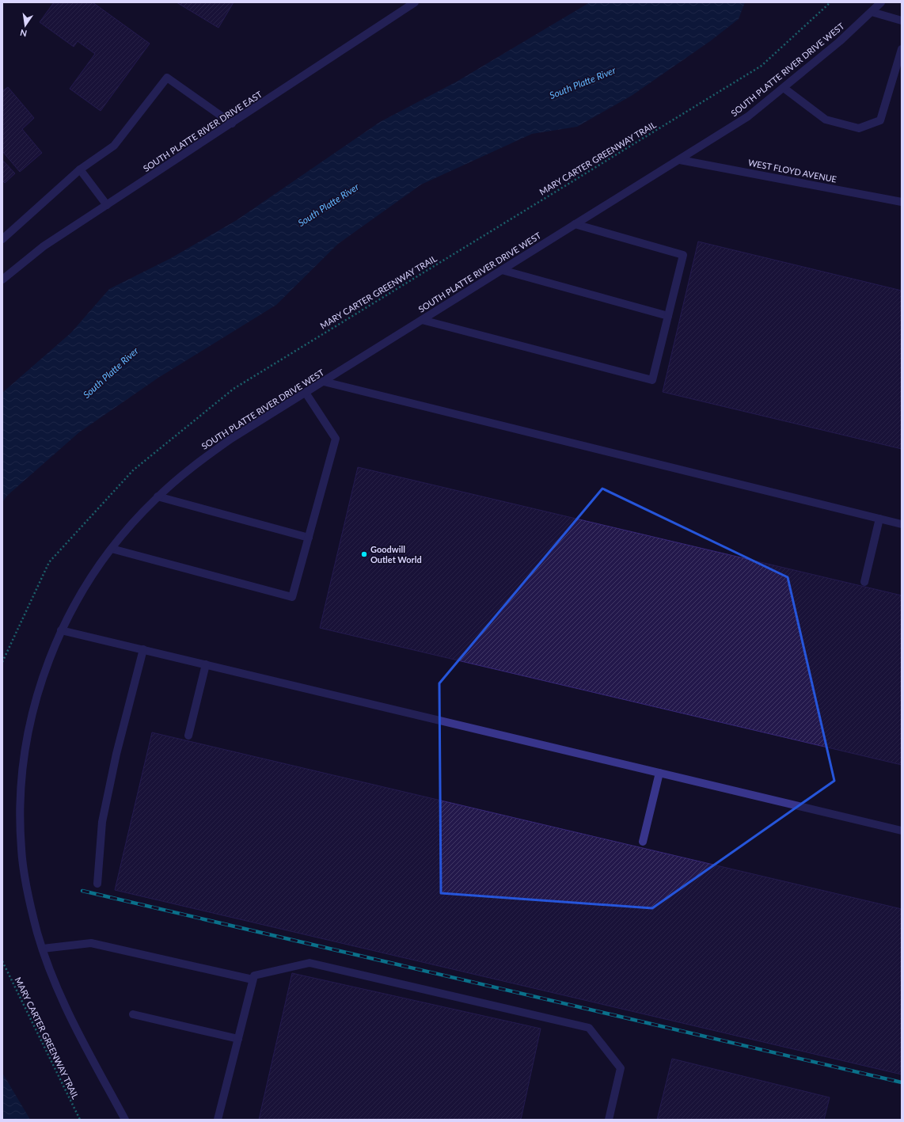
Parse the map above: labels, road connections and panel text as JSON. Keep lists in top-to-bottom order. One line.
{"streets":{"street":["SOUTH PLATTE RIVER DRIVE WEST","SOUTH PLATTE RIVER DRIVE EAST","WEST FLOYD AVENUE"],"path":["MARY CARTER GREENWAY TRAIL"]},"crossings":[["SOUTH PLATTE RIVER DRIVE WEST","WEST FLOYD AVENUE"]],"water":["South Platte River"],"places":["Goodwill Outlet World"],"north":"bottom"}
